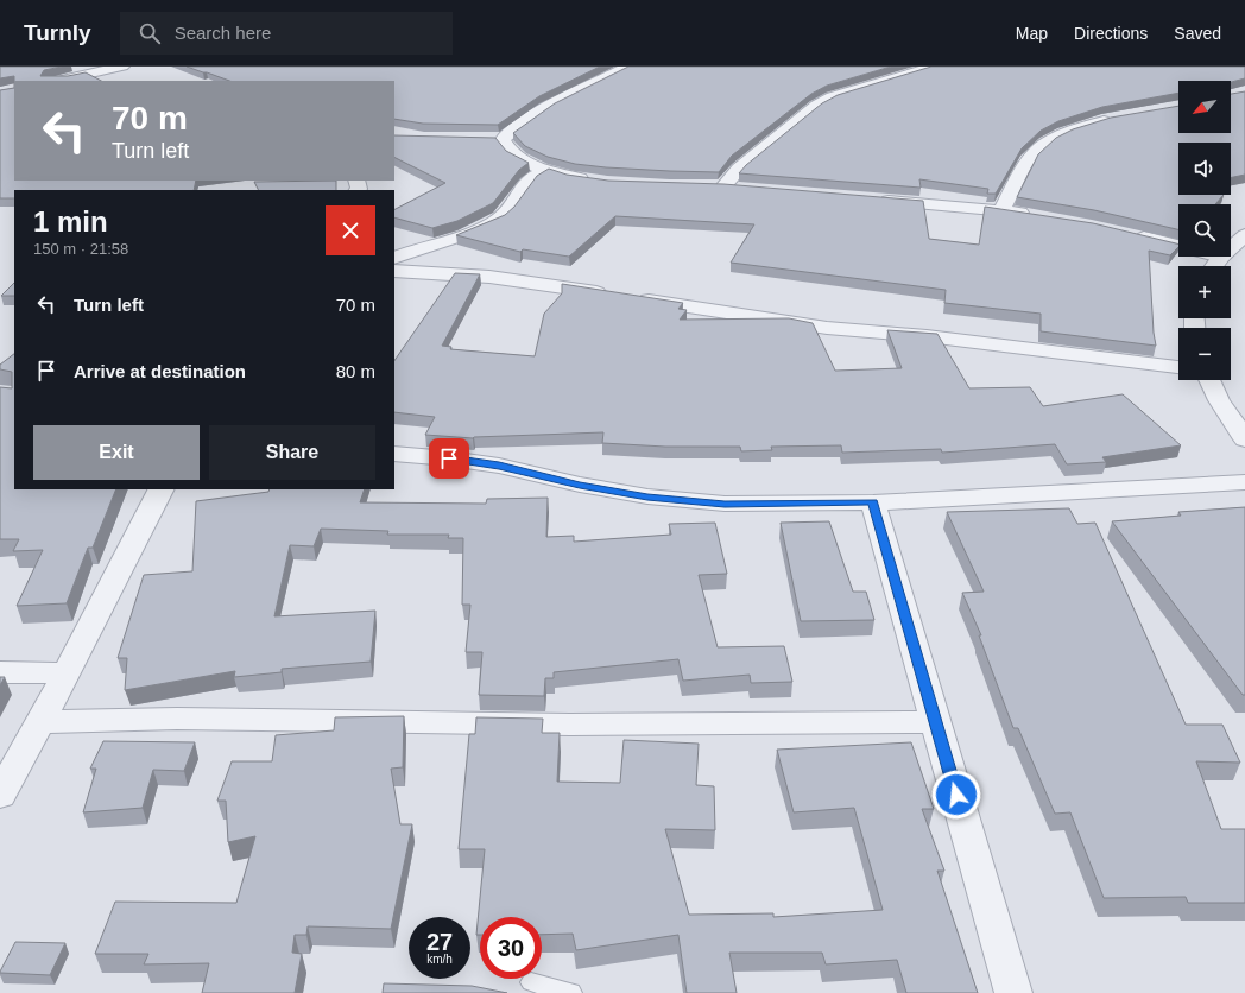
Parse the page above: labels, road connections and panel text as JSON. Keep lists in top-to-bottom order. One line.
{"north":"bottom left","page":{"header":"Turnly","search":"Search here","nav":["Map","Directions","Saved"],"map_buttons":["+","−"],"turn":["70 m","Turn left"],"heading":["1 min","150 m · 21:58"],"list":[{"name":"Turn left","value":"70 m"},{"name":"Arrive at destination","value":"80 m"}],"buttons":["Exit","Share"],"speed":"27 km/h","limit":"30"}}
